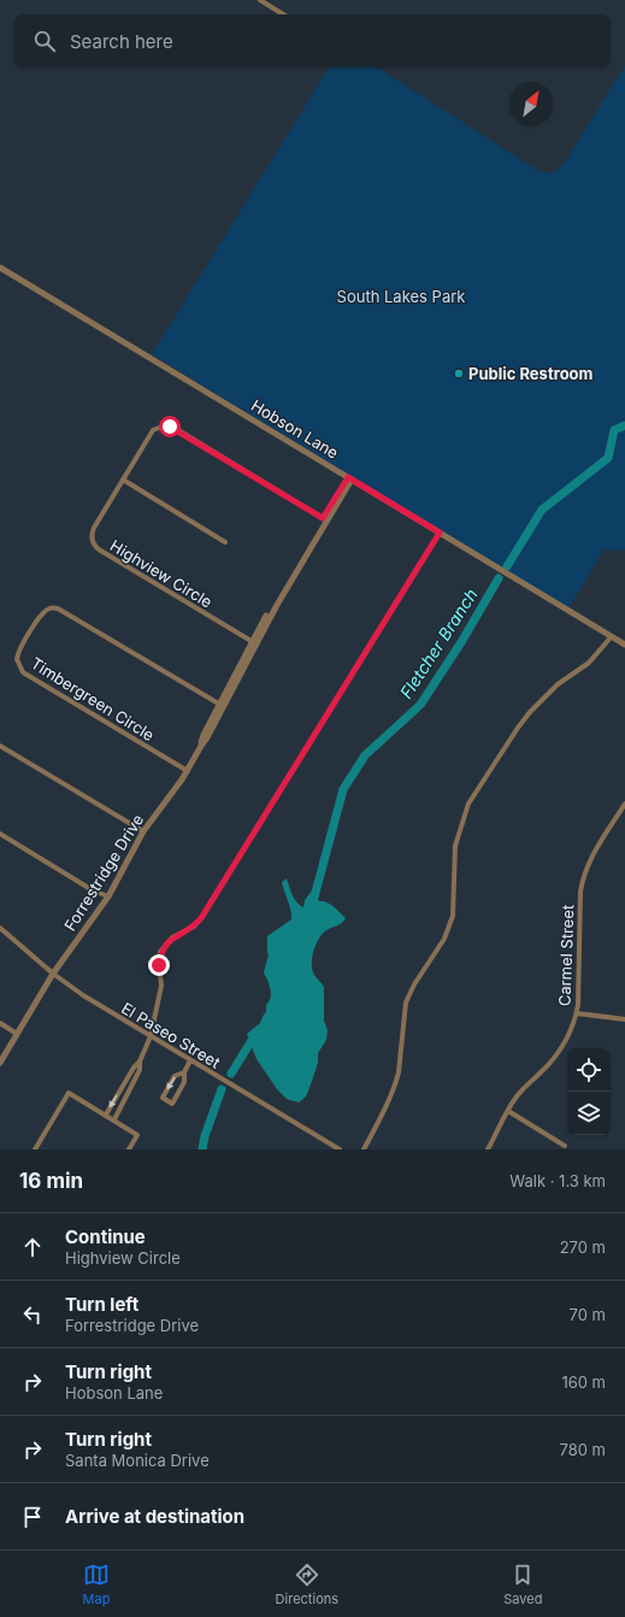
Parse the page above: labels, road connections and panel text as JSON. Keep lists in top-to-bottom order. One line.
{"streets":{"street":["Hobson Lane","Highview Circle","Timbergreen Circle","Forrestridge Drive","Carmel Street","El Paseo Street"]},"crossings":[["Hobson Lane","Forrestridge Drive"],["Highview Circle","Forrestridge Drive"],["Timbergreen Circle","Forrestridge Drive"],["Forrestridge Drive","El Paseo Street"]],"water":["Fletcher Branch"],"parks":["South Lakes Park"],"places":["Public Restroom"],"north":"top right","page":{"search":"Search here","heading":["16 min","Walk · 1.3 km"],"list":[["Continue","Highview Circle","270 m"],["Turn left","Forrestridge Drive","70 m"],["Turn right","Hobson Lane","160 m"],["Turn right","Santa Monica Drive","780 m"],"Arrive at destination"],"nav":["Map","Directions","Saved"]}}
